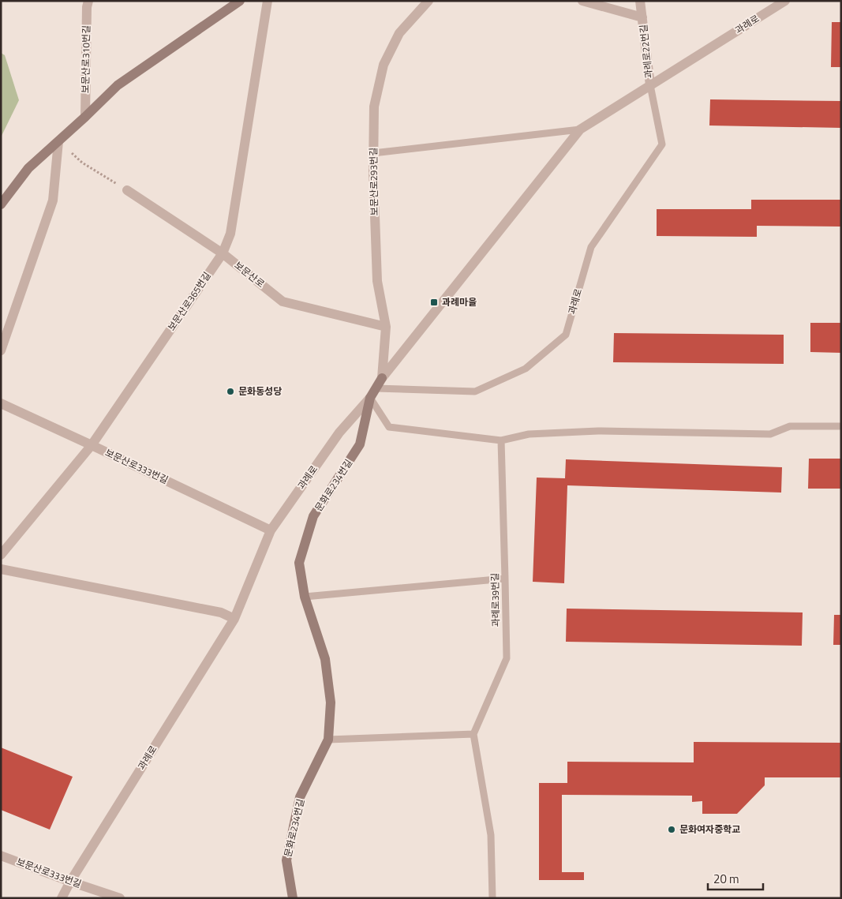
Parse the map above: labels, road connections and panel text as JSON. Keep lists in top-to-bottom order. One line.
{"streets":{"main road":["과례로","문화로234번길"],"street":["과례로22번길","보문산로310번길","보문산로293번길","보문산로","보문산로365번길","보문산로333번길"],"lane":["과례로39번길"]},"crossings":[["과례로","과례로22번길"],["과례로","보문산로293번길"],["과례로","보문산로333번길"],["과례로","문화로234번길"],["보문산로293번길","보문산로"],["보문산로","보문산로365번길"],["보문산로365번길","보문산로333번길"]],"places":{"transit":["과례마을"],"other":["문화동성당","문화여자중학교"]},"scale_bar":"20 m"}
